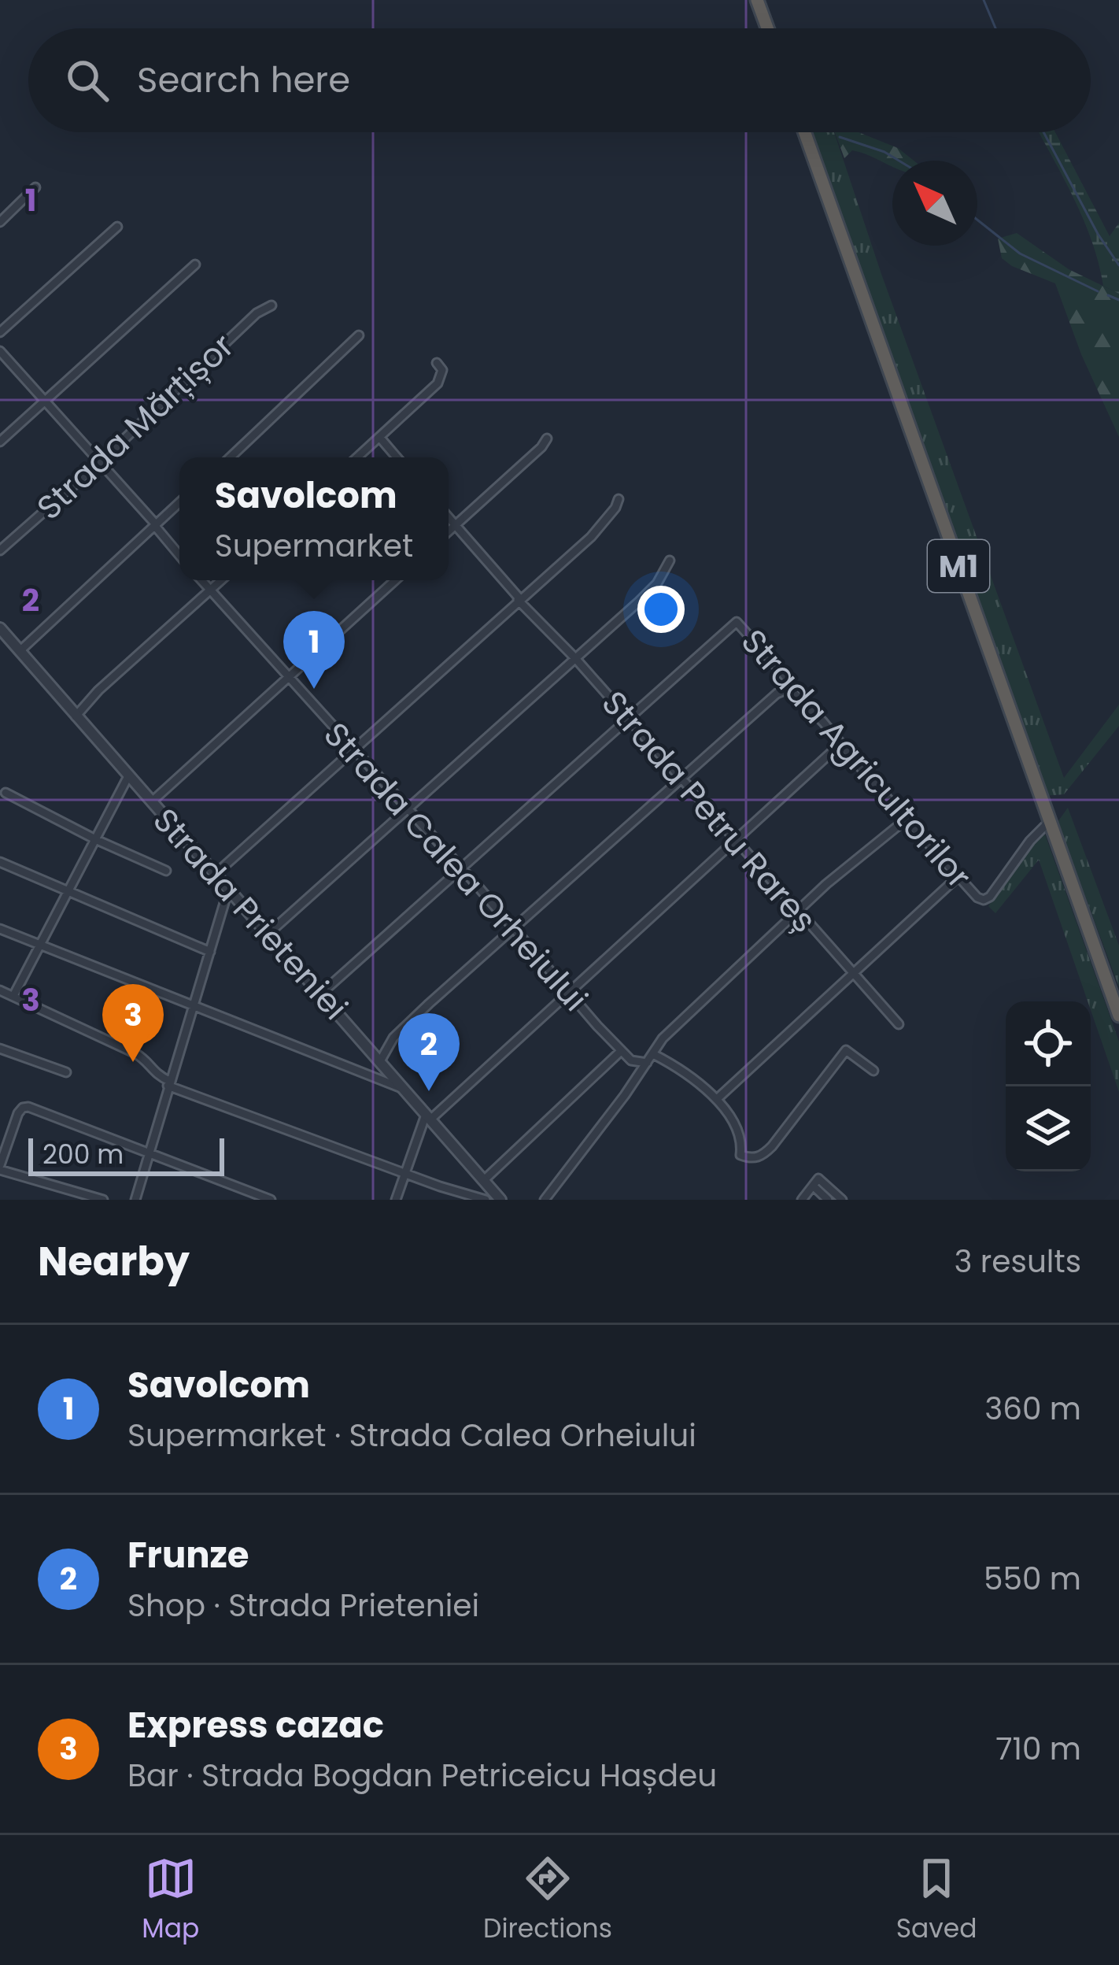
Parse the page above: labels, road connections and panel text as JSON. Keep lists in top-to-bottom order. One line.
{"streets":{"highway":["M1"],"street":["Strada Mărțișor","Strada Agricultorilor","Strada Petru Rareș","Strada Calea Orheiului","Strada Prieteniei"]},"crossings":[["M1","Strada Agricultorilor"],["Strada Agricultorilor","Strada Petru Rareș"]],"scale_bar":"200 m","north":"top left","page":{"search":"Search here","popup":["Savolcom","Supermarket"],"pins":["1","3","2"],"scale":"200 m","heading":["Nearby","3 results"],"list":[{"mark":"1","name":"Savolcom","note":"Supermarket · Strada Calea Orheiului","value":"360 m"},{"mark":"2","name":"Frunze","note":"Shop · Strada Prieteniei","value":"550 m"},{"mark":"3","name":"Express cazac","note":"Bar · Strada Bogdan Petriceicu Hașdeu","value":"710 m"}],"nav":["Map","Directions","Saved"]},"grid":{"rows":["1","2","3"]}}
